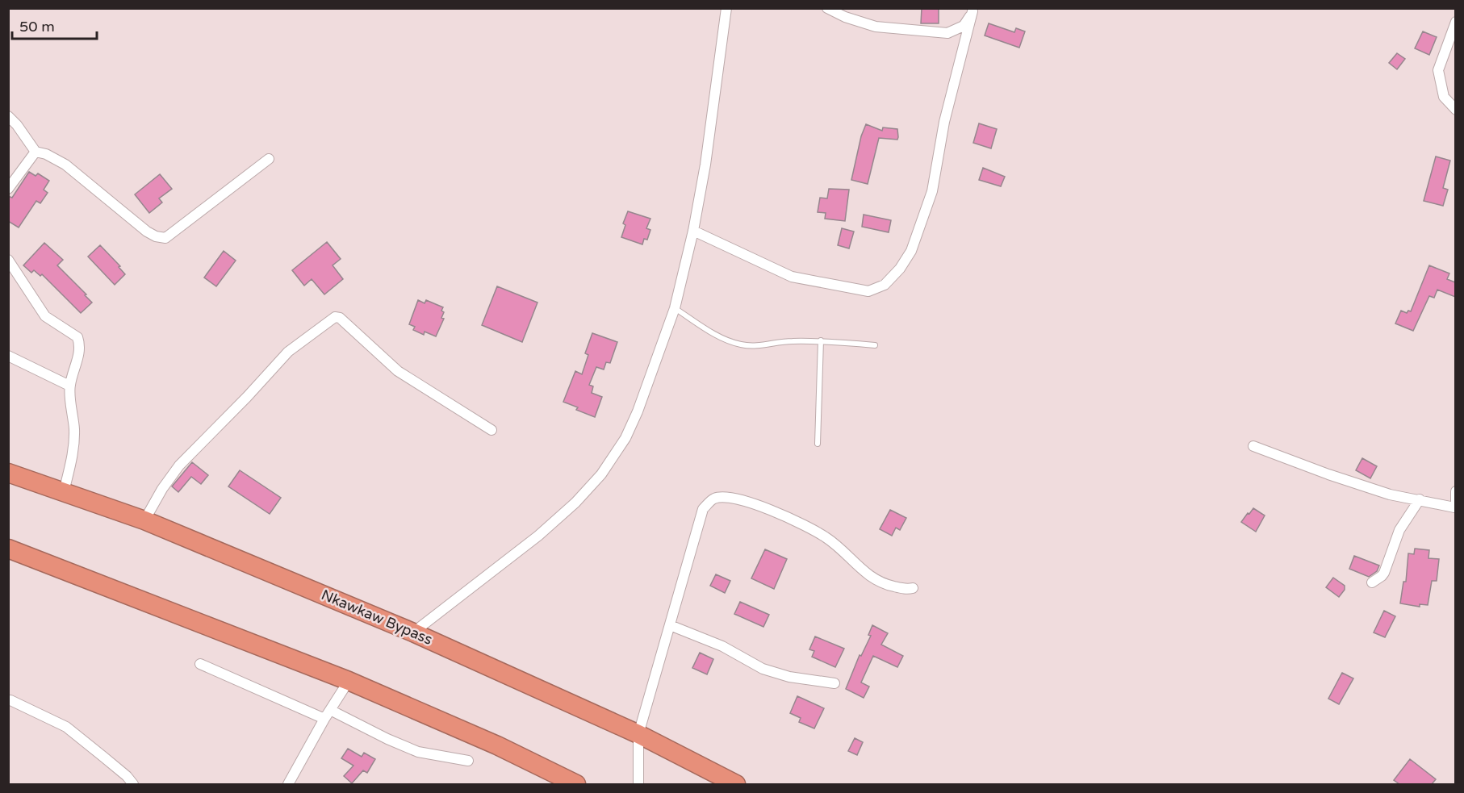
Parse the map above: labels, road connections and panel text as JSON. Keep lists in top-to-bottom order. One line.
{"streets":{"highway":["Nkawkaw Bypass"]},"scale_bar":"50 m"}
